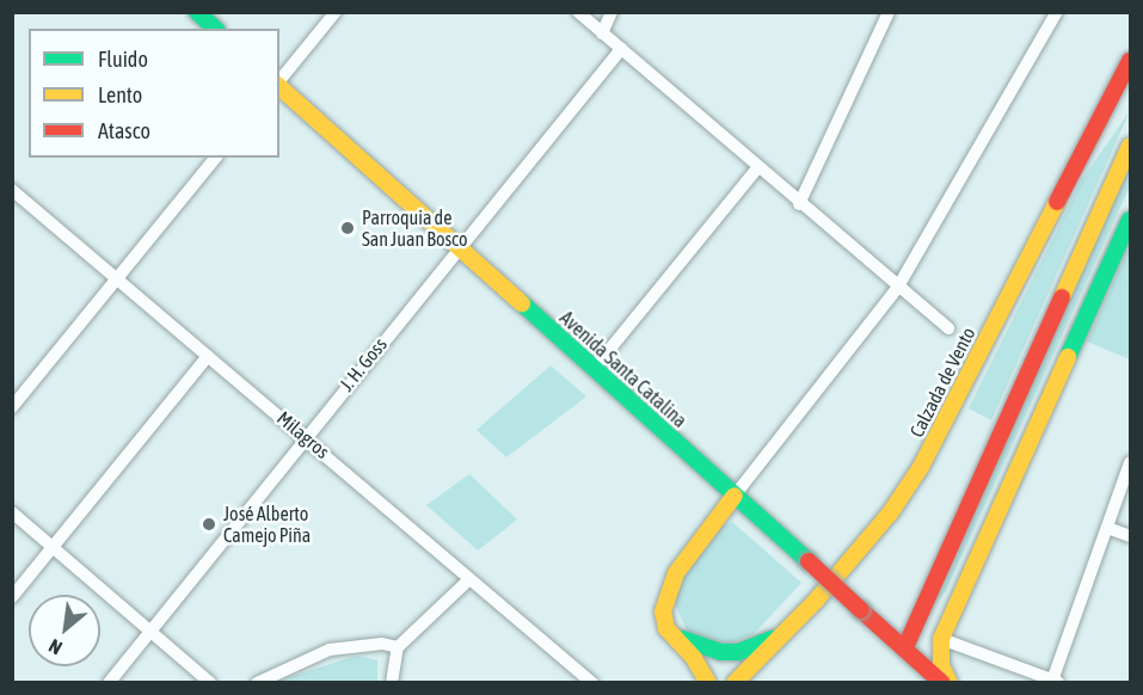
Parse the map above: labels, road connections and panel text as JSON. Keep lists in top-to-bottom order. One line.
{"streets":{"main road":["Avenida Santa Catalina","Calzada de Vento"],"street":["J. H. Goss","Milagros"]},"crossings":[["J. H. Goss","Avenida Santa Catalina"],["J. H. Goss","Milagros"]],"places":["Parroquia de San Juan Bosco","José Alberto Camejo Piña"],"legend":["Fluido","Lento","Atasco"],"north":"bottom left"}
